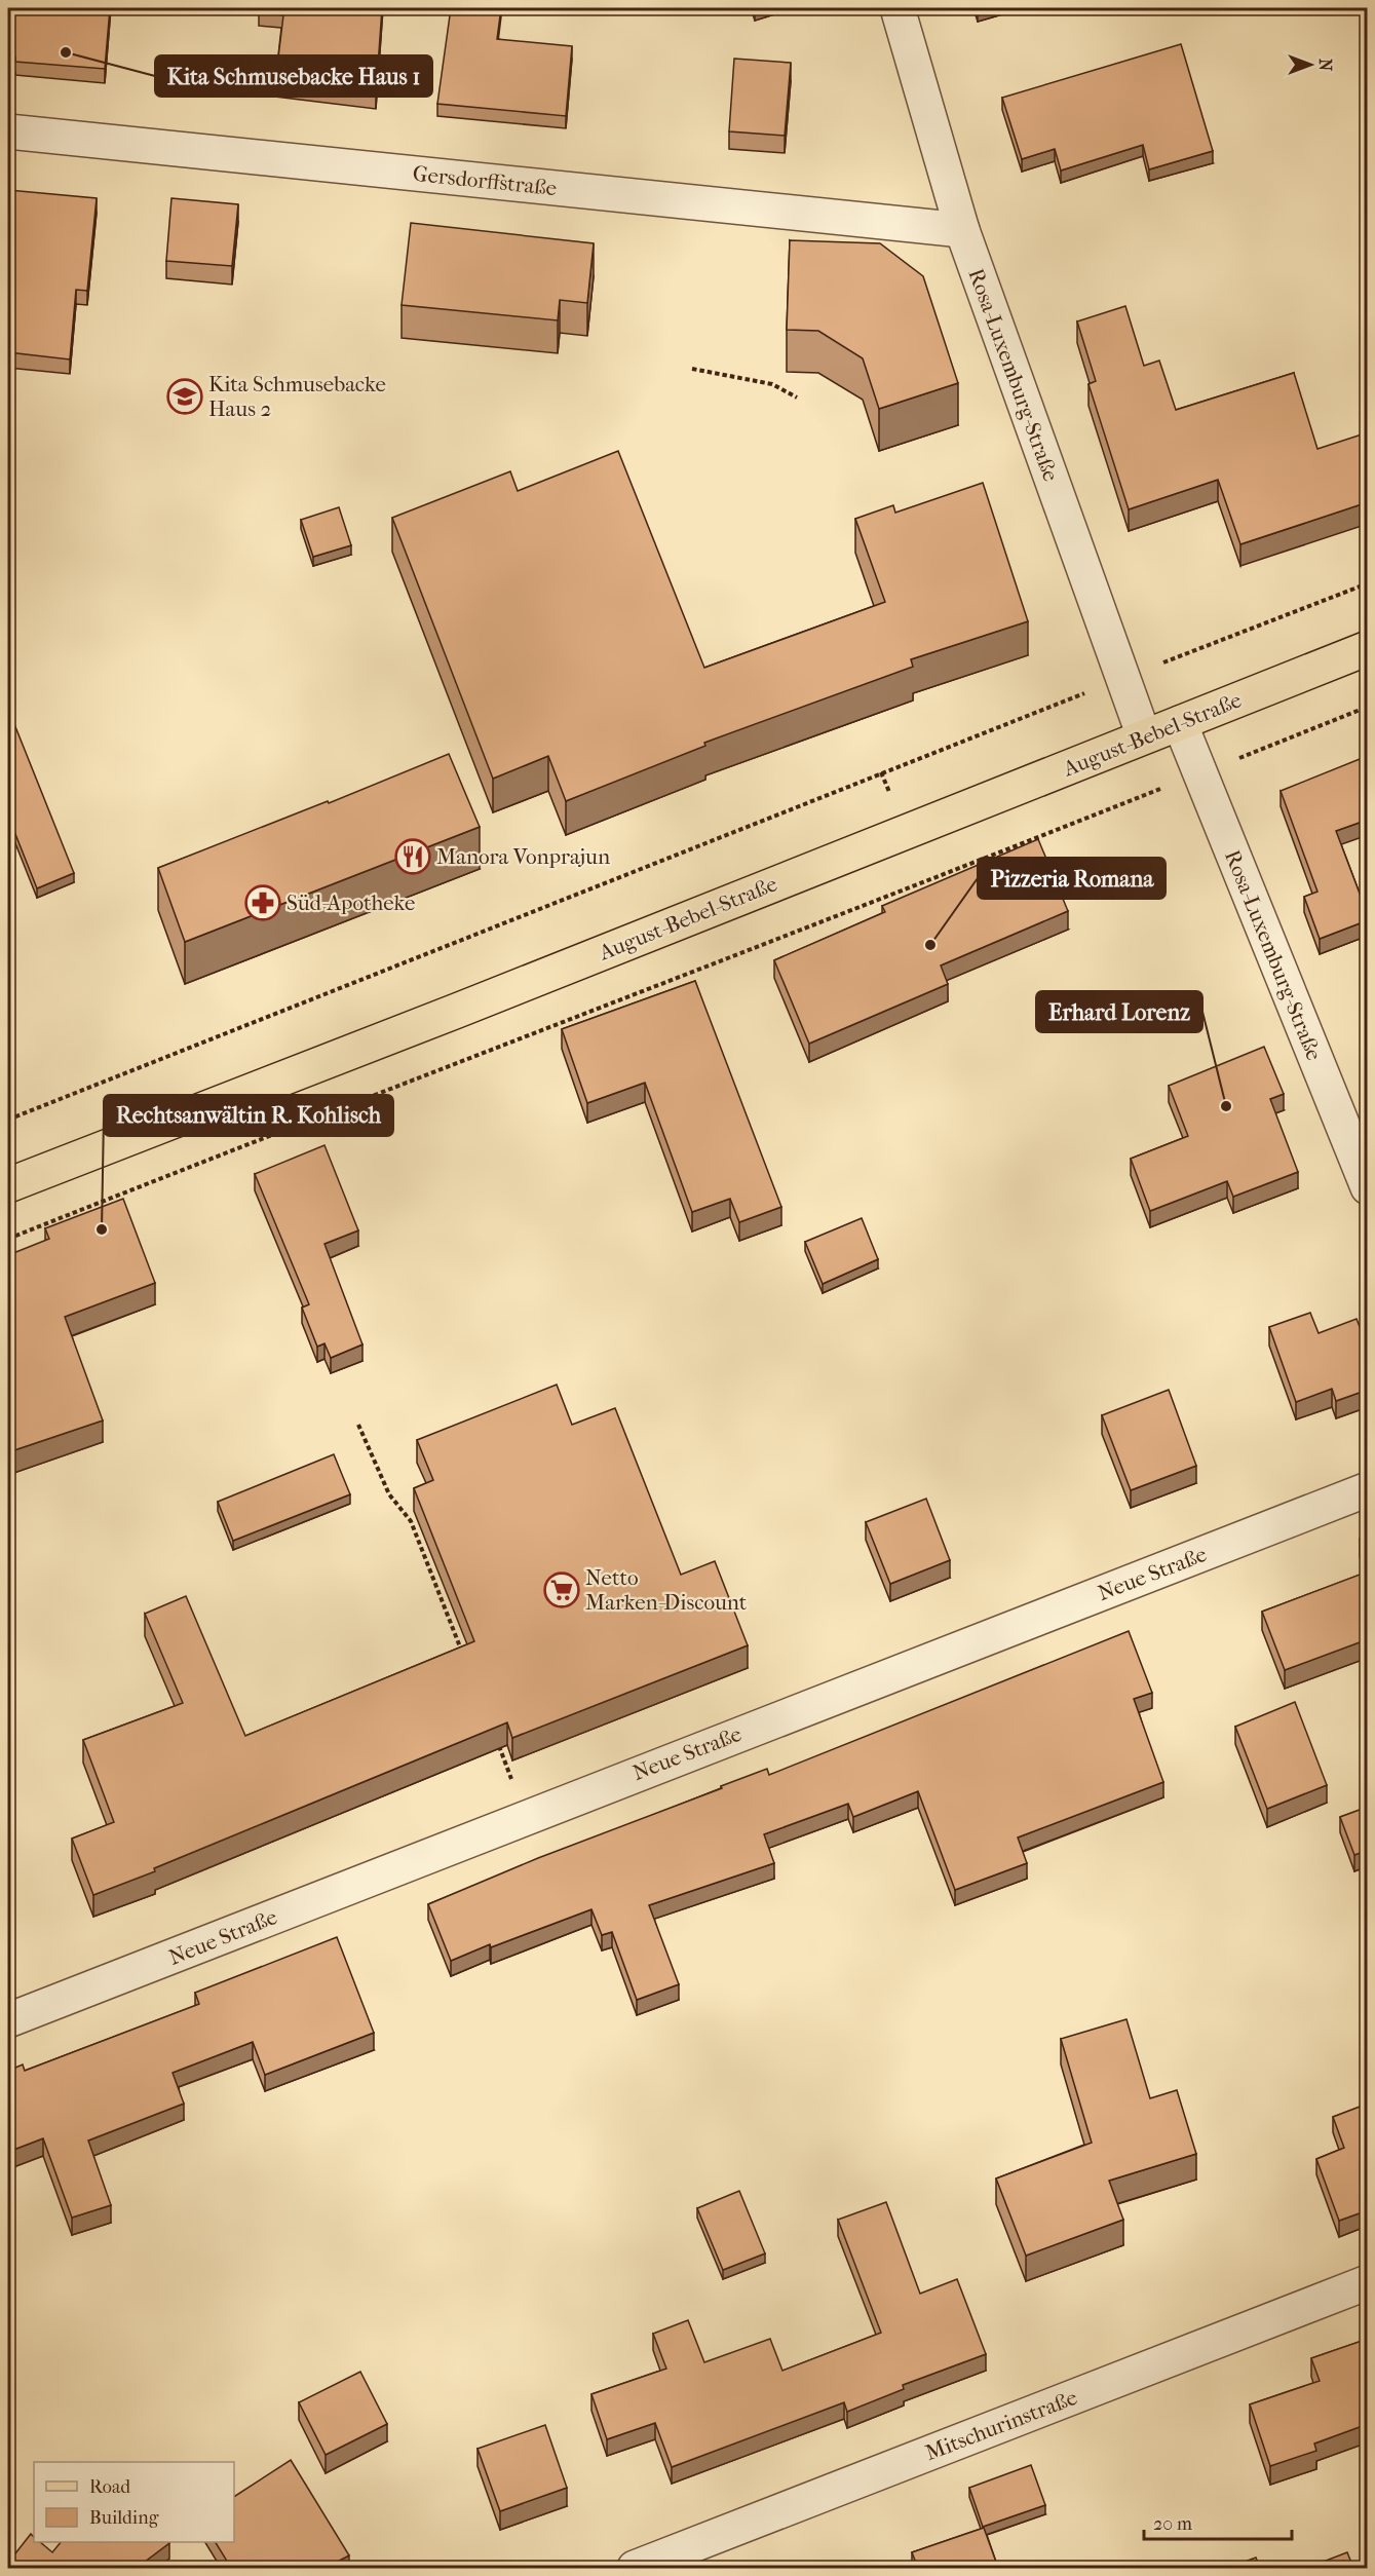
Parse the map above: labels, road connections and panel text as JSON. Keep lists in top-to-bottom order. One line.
{"streets":{"main road":["August-Bebel-Straße"],"street":["Gersdorffstraße","Rosa-Luxemburg-Straße","Neue Straße","Mitschurinstraße"]},"crossings":[["Gersdorffstraße","Rosa-Luxemburg-Straße"],["Rosa-Luxemburg-Straße","August-Bebel-Straße"]],"places":{"other":["Kita Schmusebacke Haus 1","Pizzeria Romana","Erhard Lorenz","Rechtsanwältin R. Kohlisch"],"school or university":["Kita Schmusebacke Haus 2"],"restaurant":["Manora Vonprajun"],"pharmacy":["Süd-Apotheke"],"supermarket":["Netto Marken-Discount"]},"legend":["Road","Building"],"scale_bar":"20 m","north":"right"}
